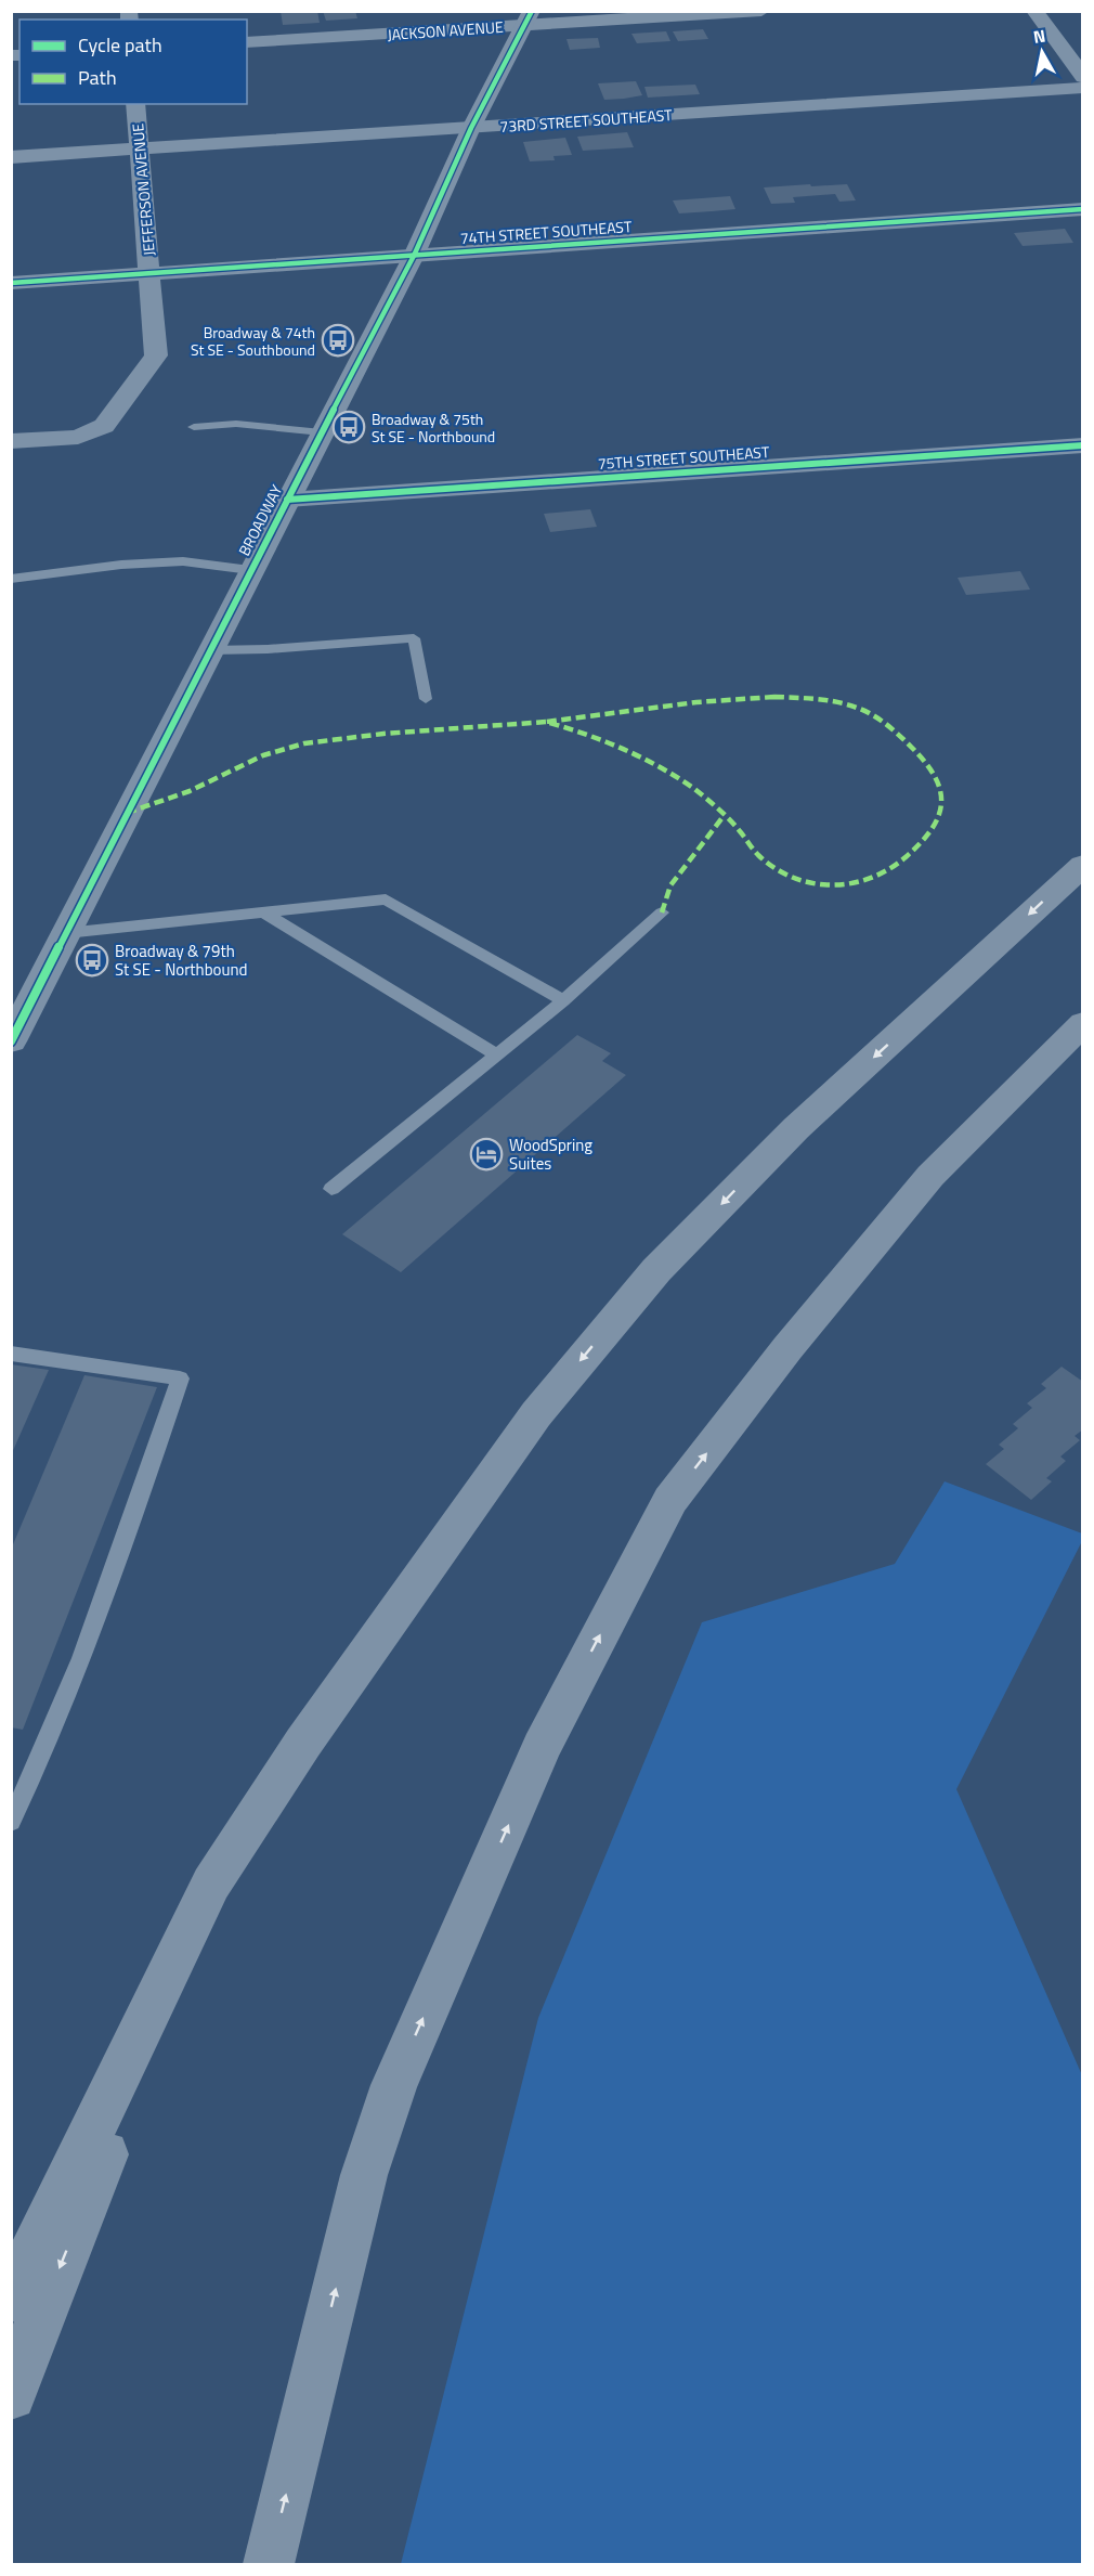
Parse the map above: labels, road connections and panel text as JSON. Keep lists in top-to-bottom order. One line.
{"streets":{"street":["JACKSON AVENUE","73RD STREET SOUTHEAST","JEFFERSON AVENUE","74TH STREET SOUTHEAST","75TH STREET SOUTHEAST","BROADWAY"]},"crossings":[["JACKSON AVENUE","BROADWAY"],["73RD STREET SOUTHEAST","JEFFERSON AVENUE"],["73RD STREET SOUTHEAST","BROADWAY"],["JEFFERSON AVENUE","74TH STREET SOUTHEAST"],["74TH STREET SOUTHEAST","BROADWAY"],["75TH STREET SOUTHEAST","BROADWAY"]],"places":{"bus stop":["Broadway & 74th St SE - Southbound","Broadway & 75th St SE - Northbound","Broadway & 79th St SE - Northbound"],"hotel":["WoodSpring Suites"]},"legend":["Cycle path","Path"],"north":"top"}
